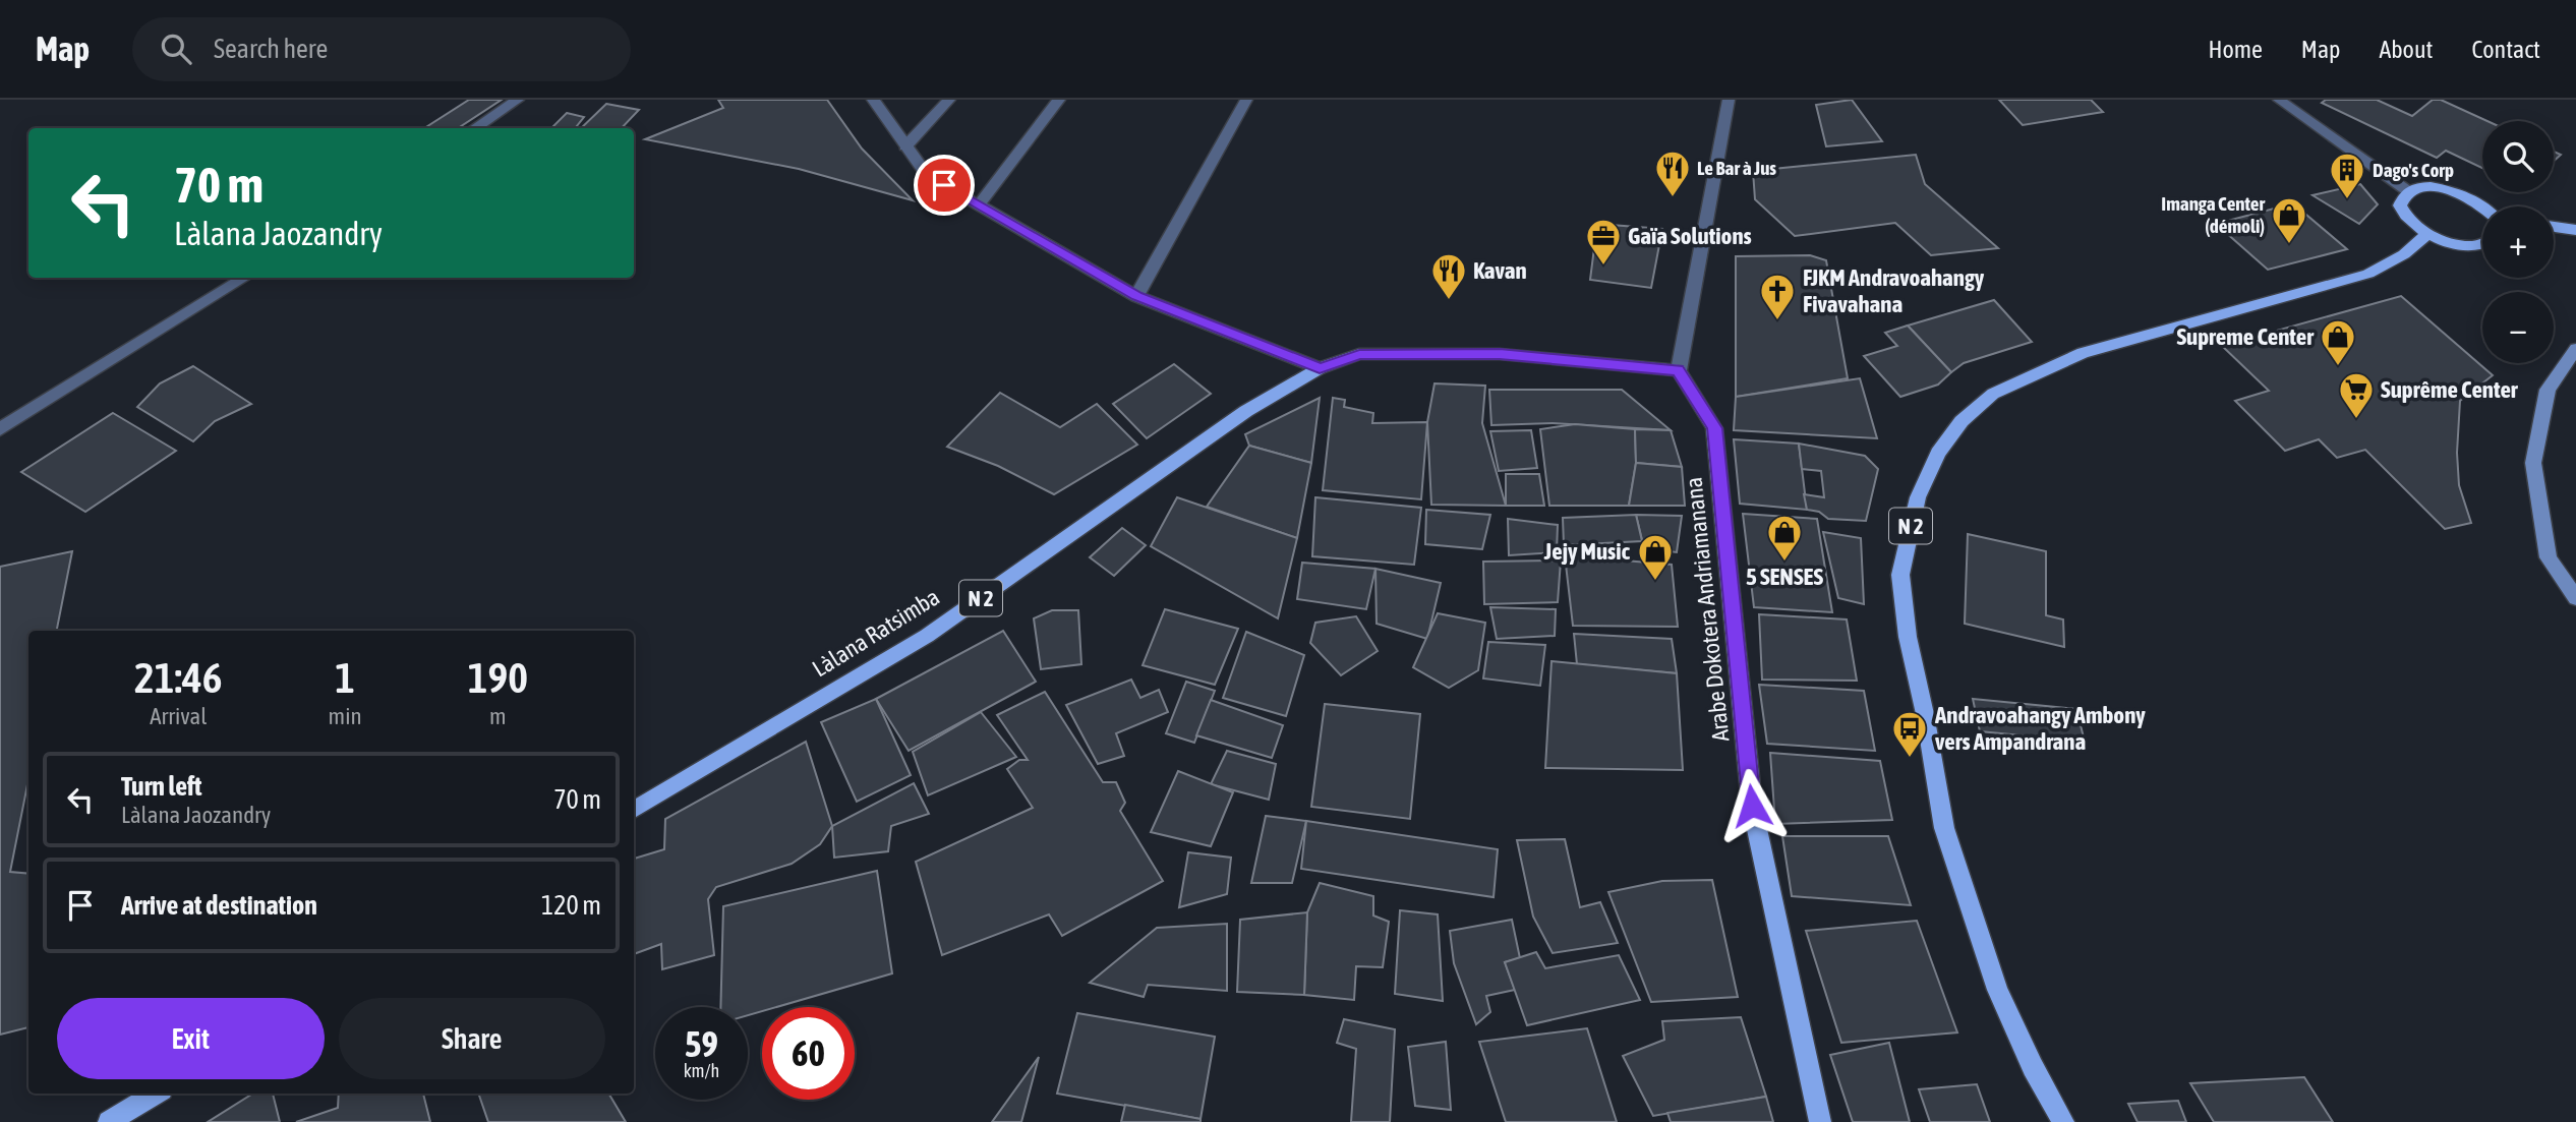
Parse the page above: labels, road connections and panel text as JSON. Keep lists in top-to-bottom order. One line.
{"streets":{"main road":["N 2","Arabe Dokotera Andriamanana","Làlana Ratsimba"]},"crossings":[["N 2","Arabe Dokotera Andriamanana"],["N 2","Làlana Ratsimba"]],"places":{"restaurant":["Le Bar à Jus","Kavan"],"building":["Dago's Corp"],"shop":["Imanga Center (démoli)","Supreme Center","5 SENSES","Jejy Music"],"office":["Gaïa Solutions"],"church":["FJKM Andravoahangy Fivavahana"],"supermarket":["Suprême Center"],"bus stop":["Andravoahangy Ambony vers Ampandrana"]},"page":{"header":"Map","search":"Search here","nav":["Home","Map","About","Contact"],"map_buttons":["+","−"],"turn":["70 m","Làlana Jaozandry"],"eta":["21:46","Arrival","1","min","190","m"],"list":[{"name":"Turn left","note":"Làlana Jaozandry","value":"70 m"},{"name":"Arrive at destination","value":"120 m"}],"buttons":["Exit","Share"],"speed":"59 km/h","limit":"60"}}
